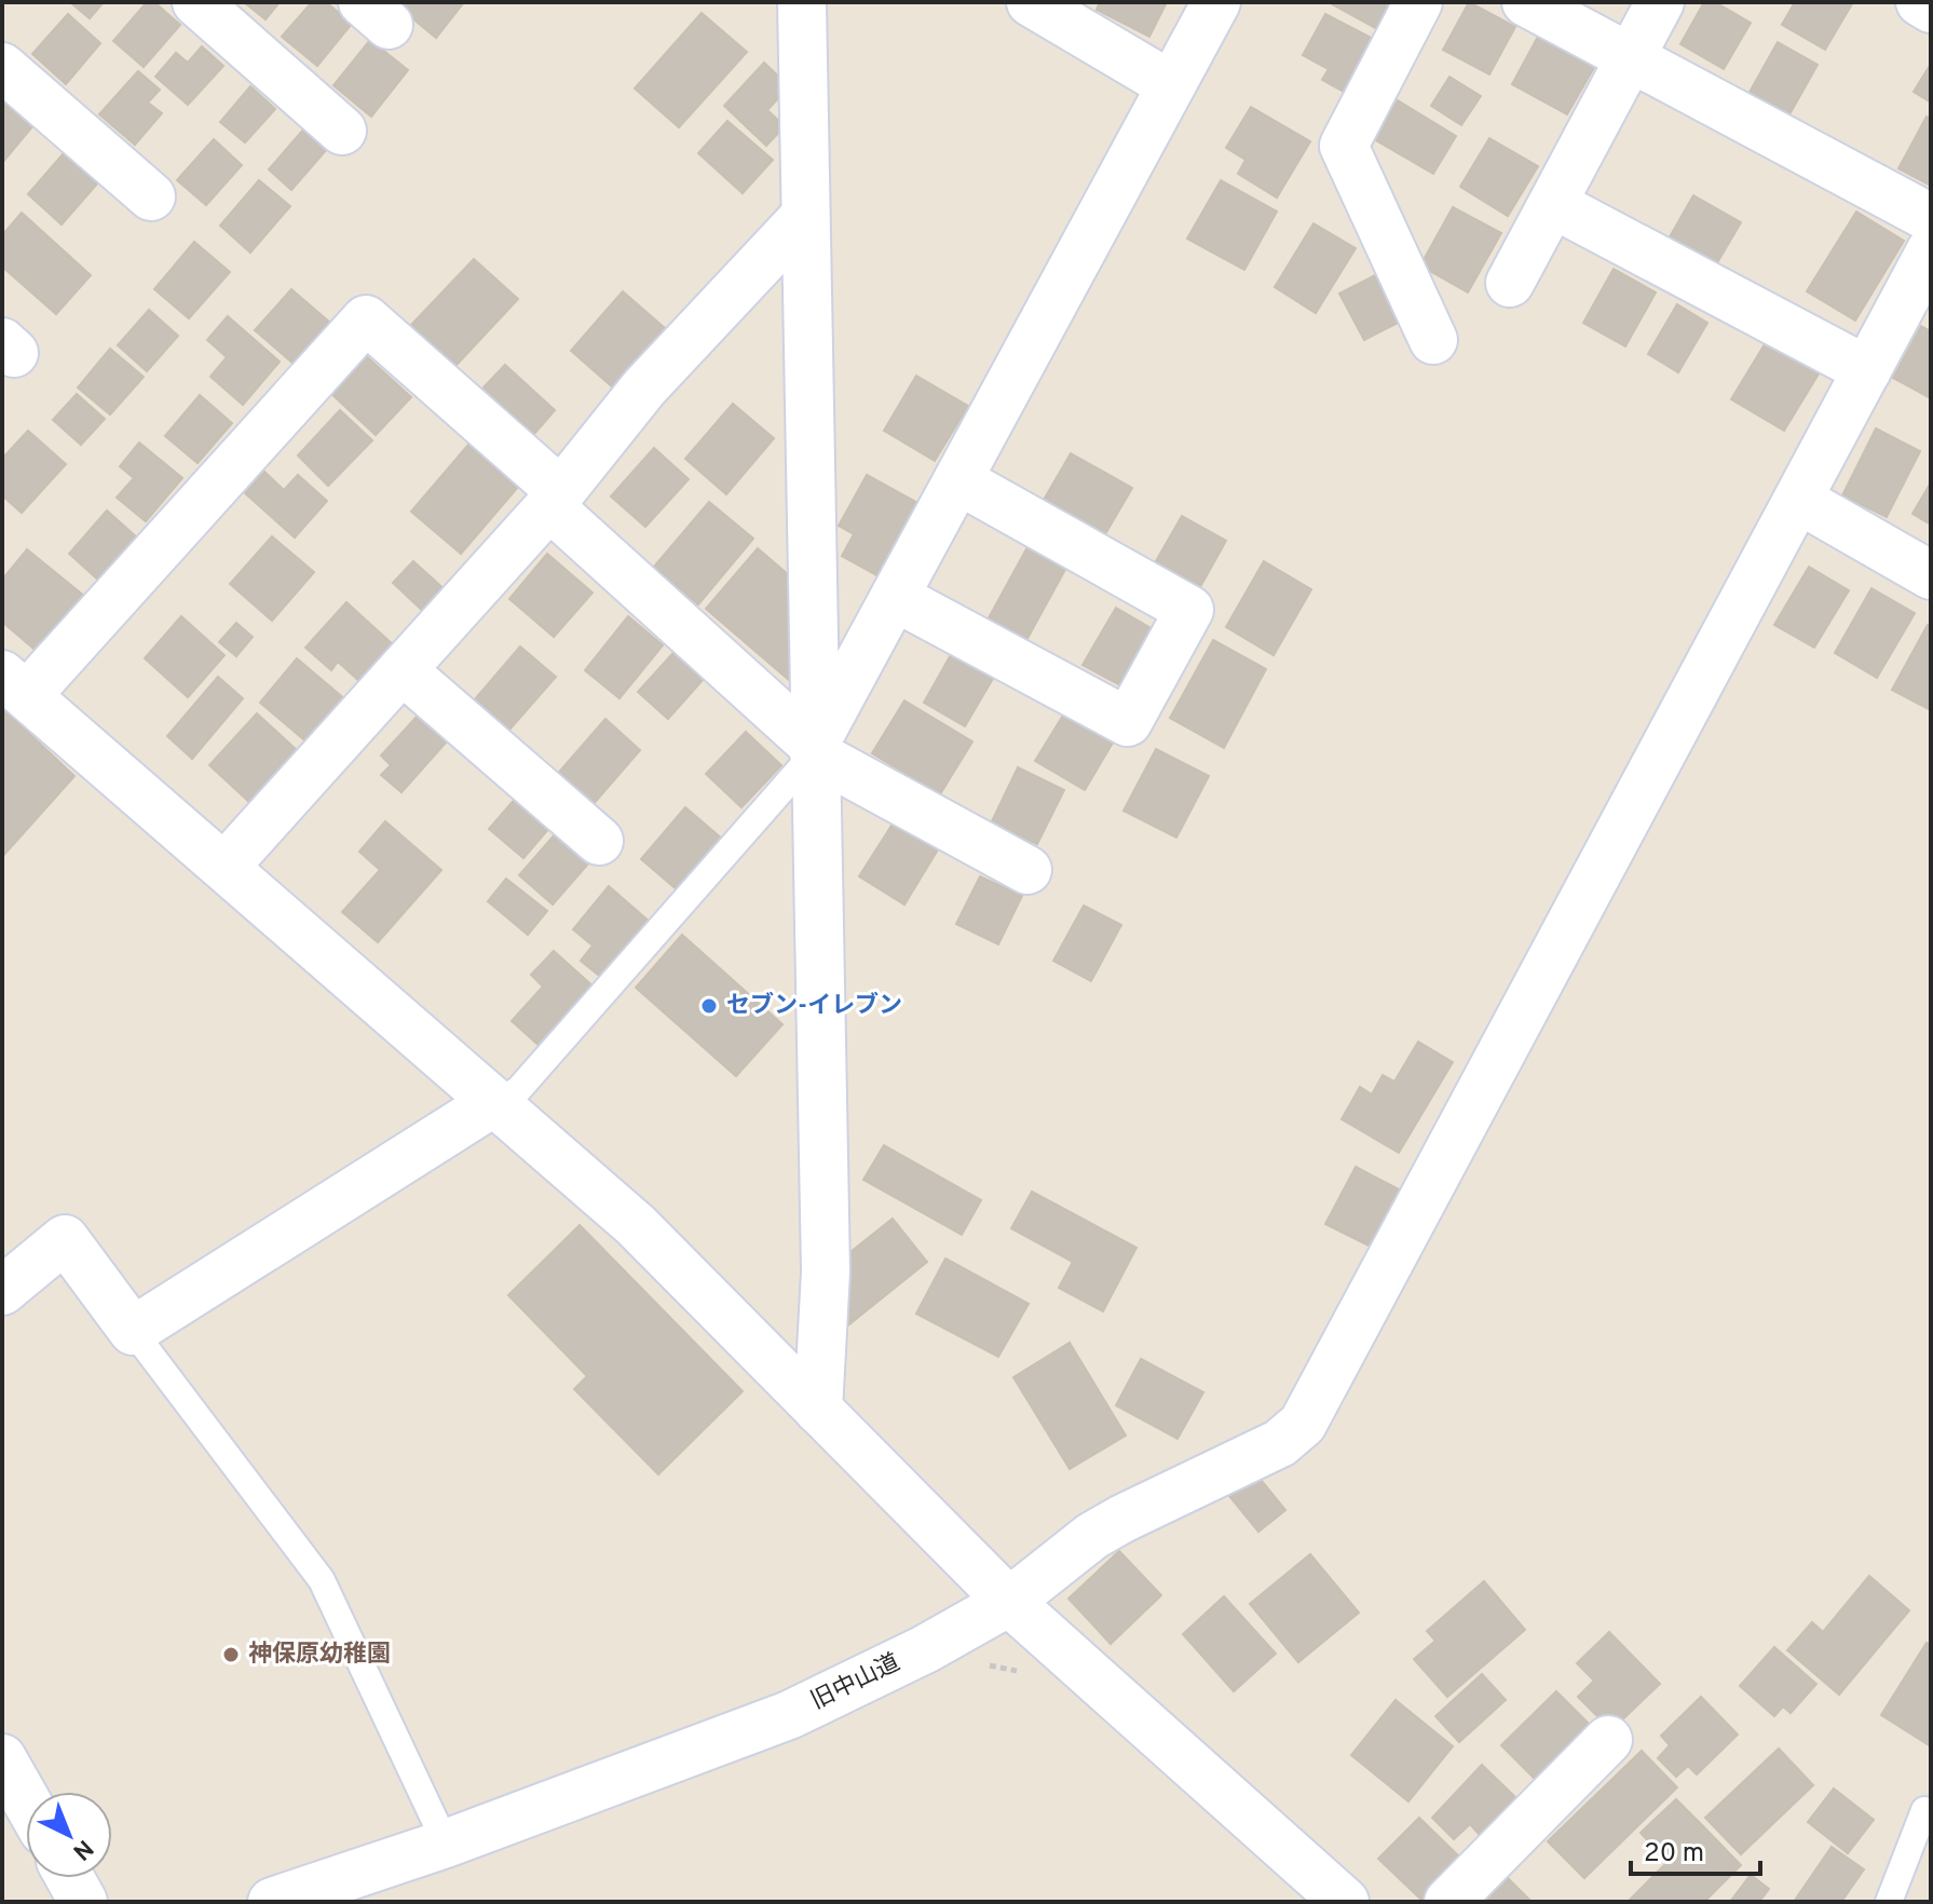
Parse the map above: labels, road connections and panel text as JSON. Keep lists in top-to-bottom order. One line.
{"streets":{"street":["旧中山道"]},"places":["セブン-イレブン","神保原幼稚園"],"scale_bar":"20 m","north":"bottom right"}
